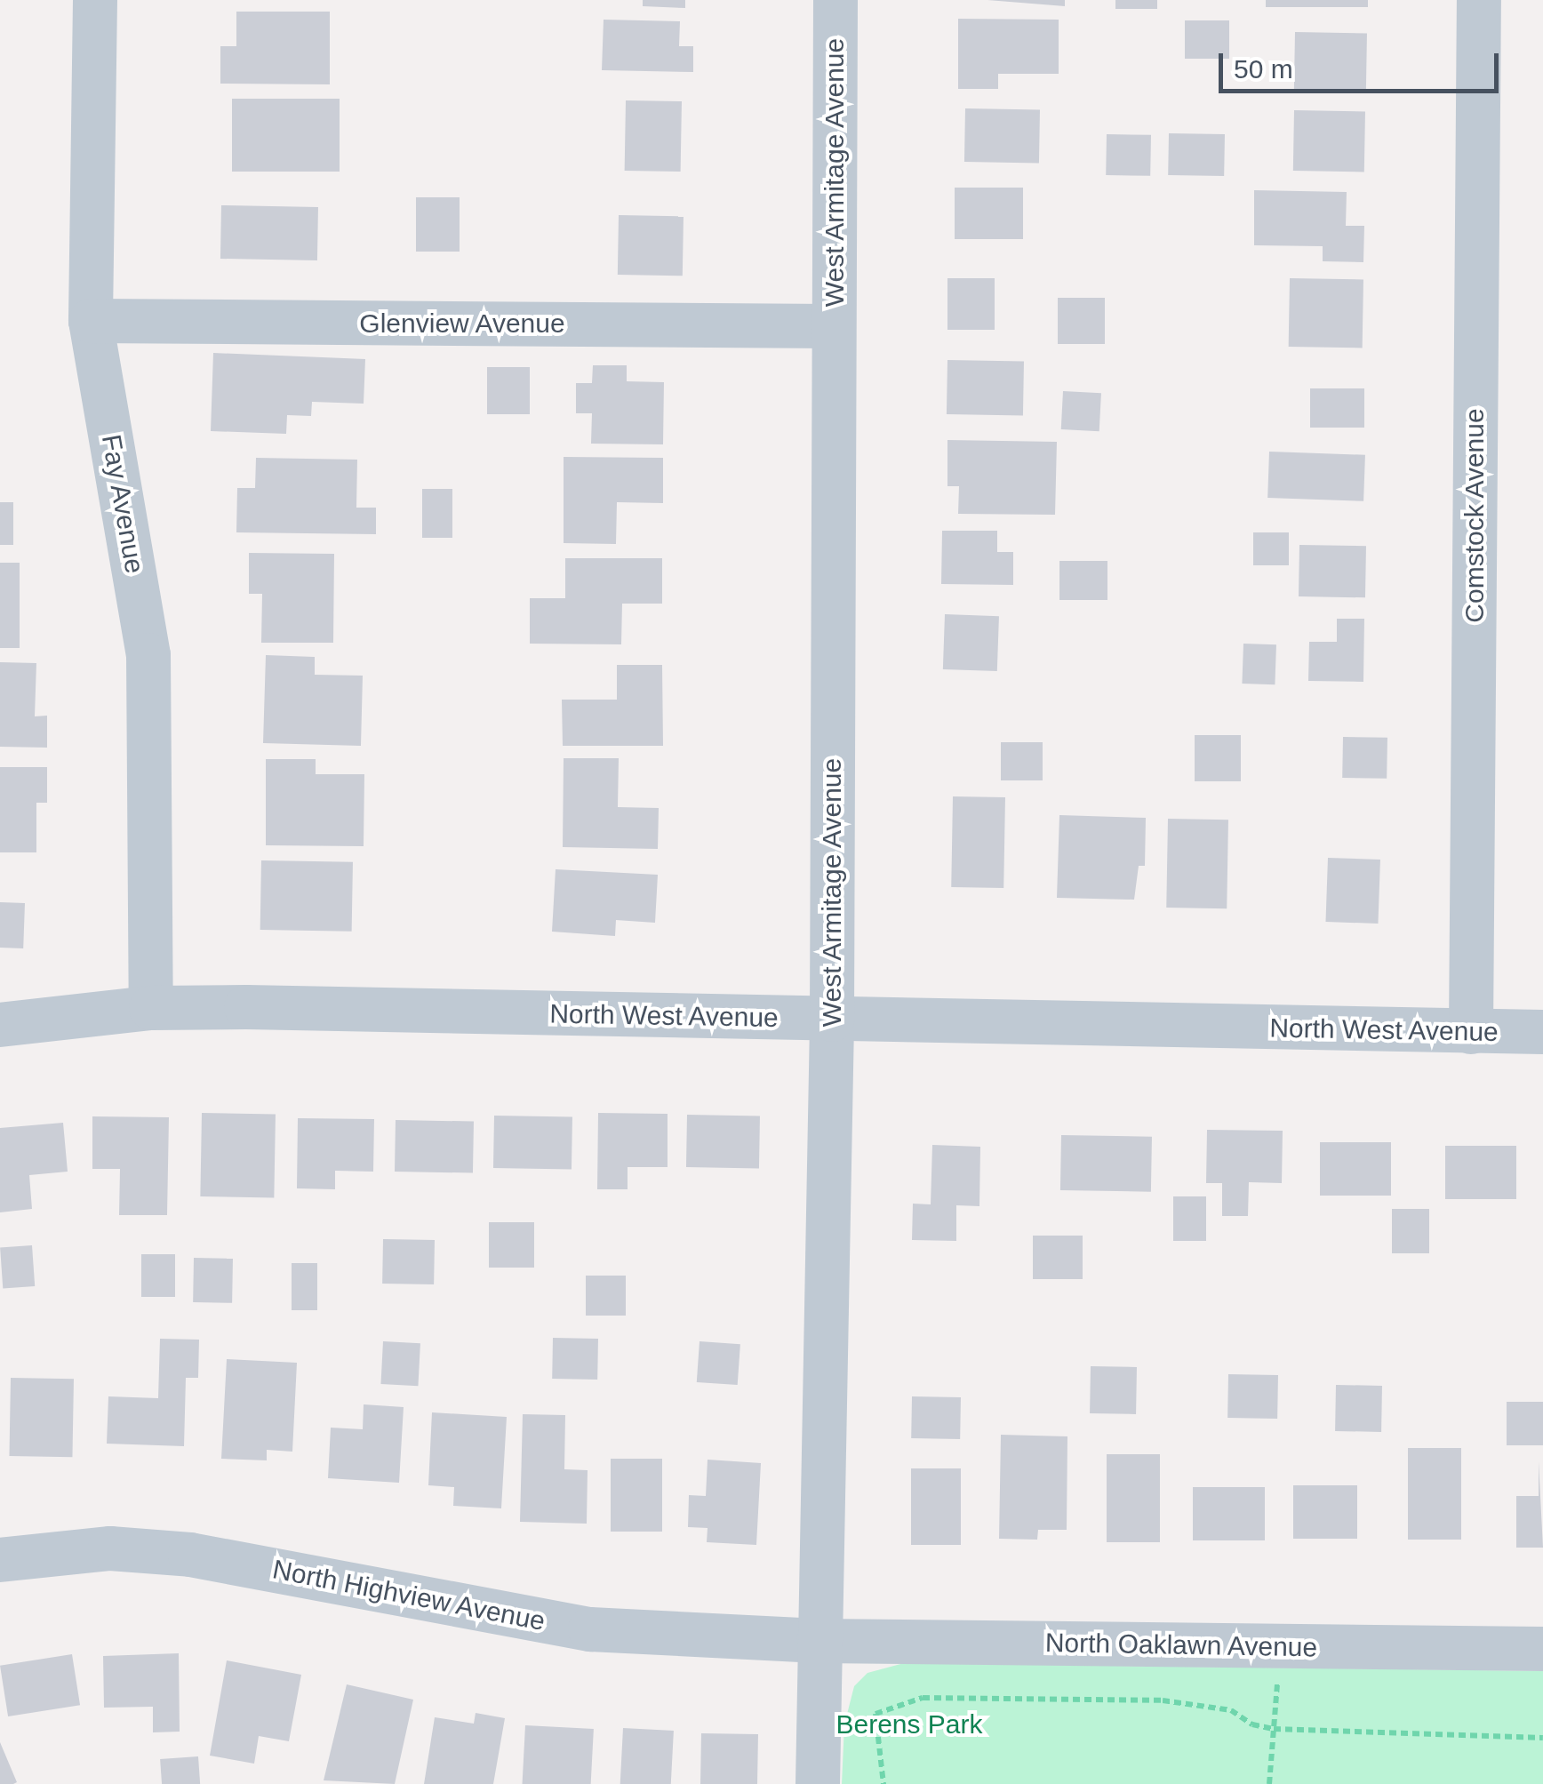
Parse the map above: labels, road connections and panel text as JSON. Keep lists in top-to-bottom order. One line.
{"streets":{"street":["West Armitage Avenue","Glenview Avenue","Fay Avenue","Comstock Avenue","North West Avenue","North Highview Avenue","North Oaklawn Avenue"]},"crossings":[["West Armitage Avenue","Glenview Avenue"],["West Armitage Avenue","North West Avenue"],["West Armitage Avenue","North Highview Avenue"],["West Armitage Avenue","North Oaklawn Avenue"],["Glenview Avenue","Fay Avenue"],["Fay Avenue","North West Avenue"],["Comstock Avenue","North West Avenue"],["North Highview Avenue","North Oaklawn Avenue"]],"parks":["Berens Park"],"scale_bar":"50 m"}
